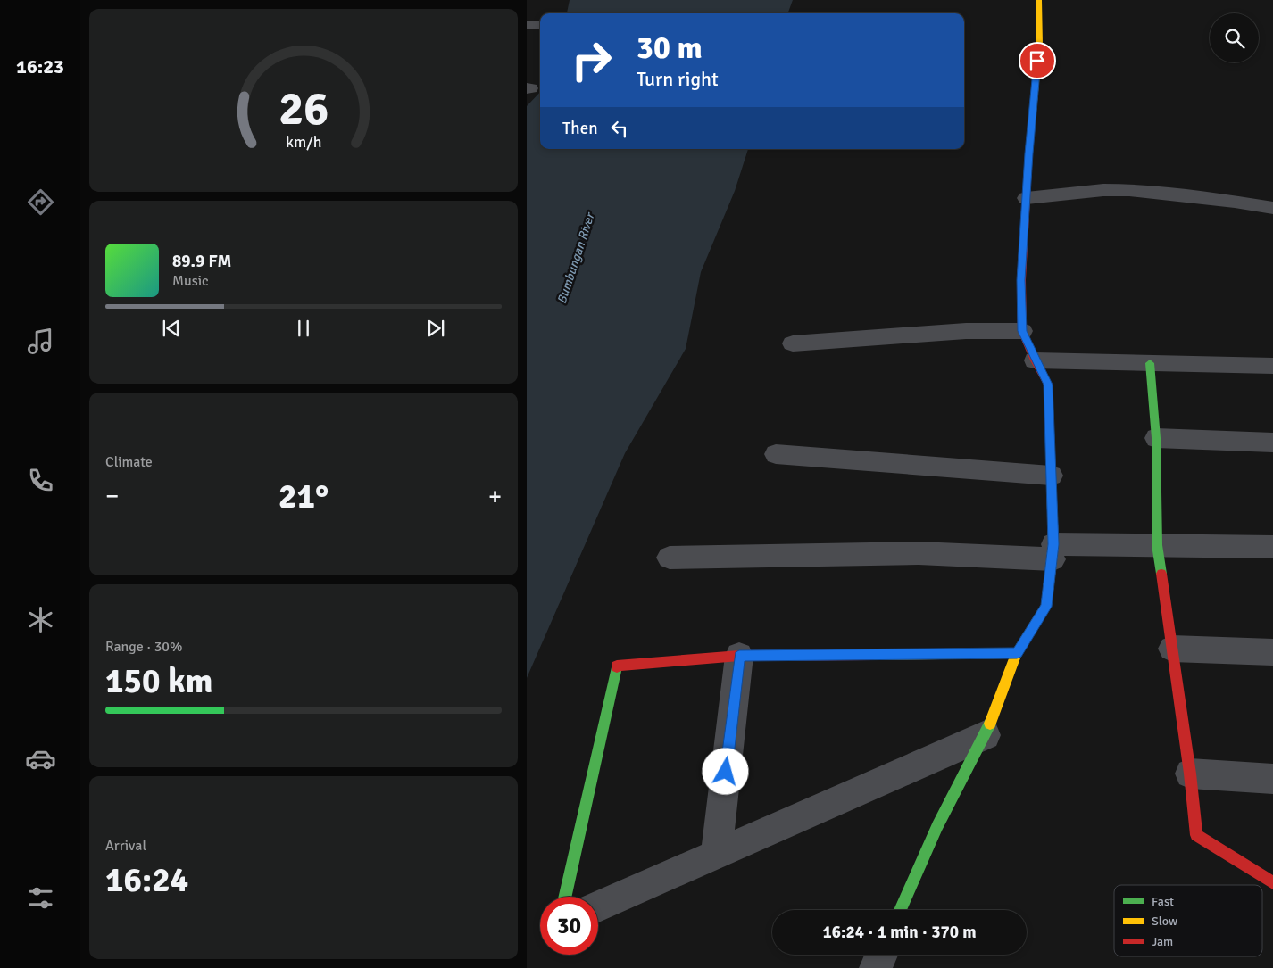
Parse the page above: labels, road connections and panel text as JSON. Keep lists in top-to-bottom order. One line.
{"water":["Bumbungan River"],"legend":["Fast","Slow","Jam"],"page":{"tabs":"16:23","turn":["30 m","Turn right"],"then":"Then","song":["89.9 FM","Music"],"tile":["Climate",["Range · 30%","150 km"],["Arrival","16:24"]],"heat":["−","21°","+"],"limit":"30","trip":"16:24 · 1 min · 370 m","gauge":["26","km/h"]}}
